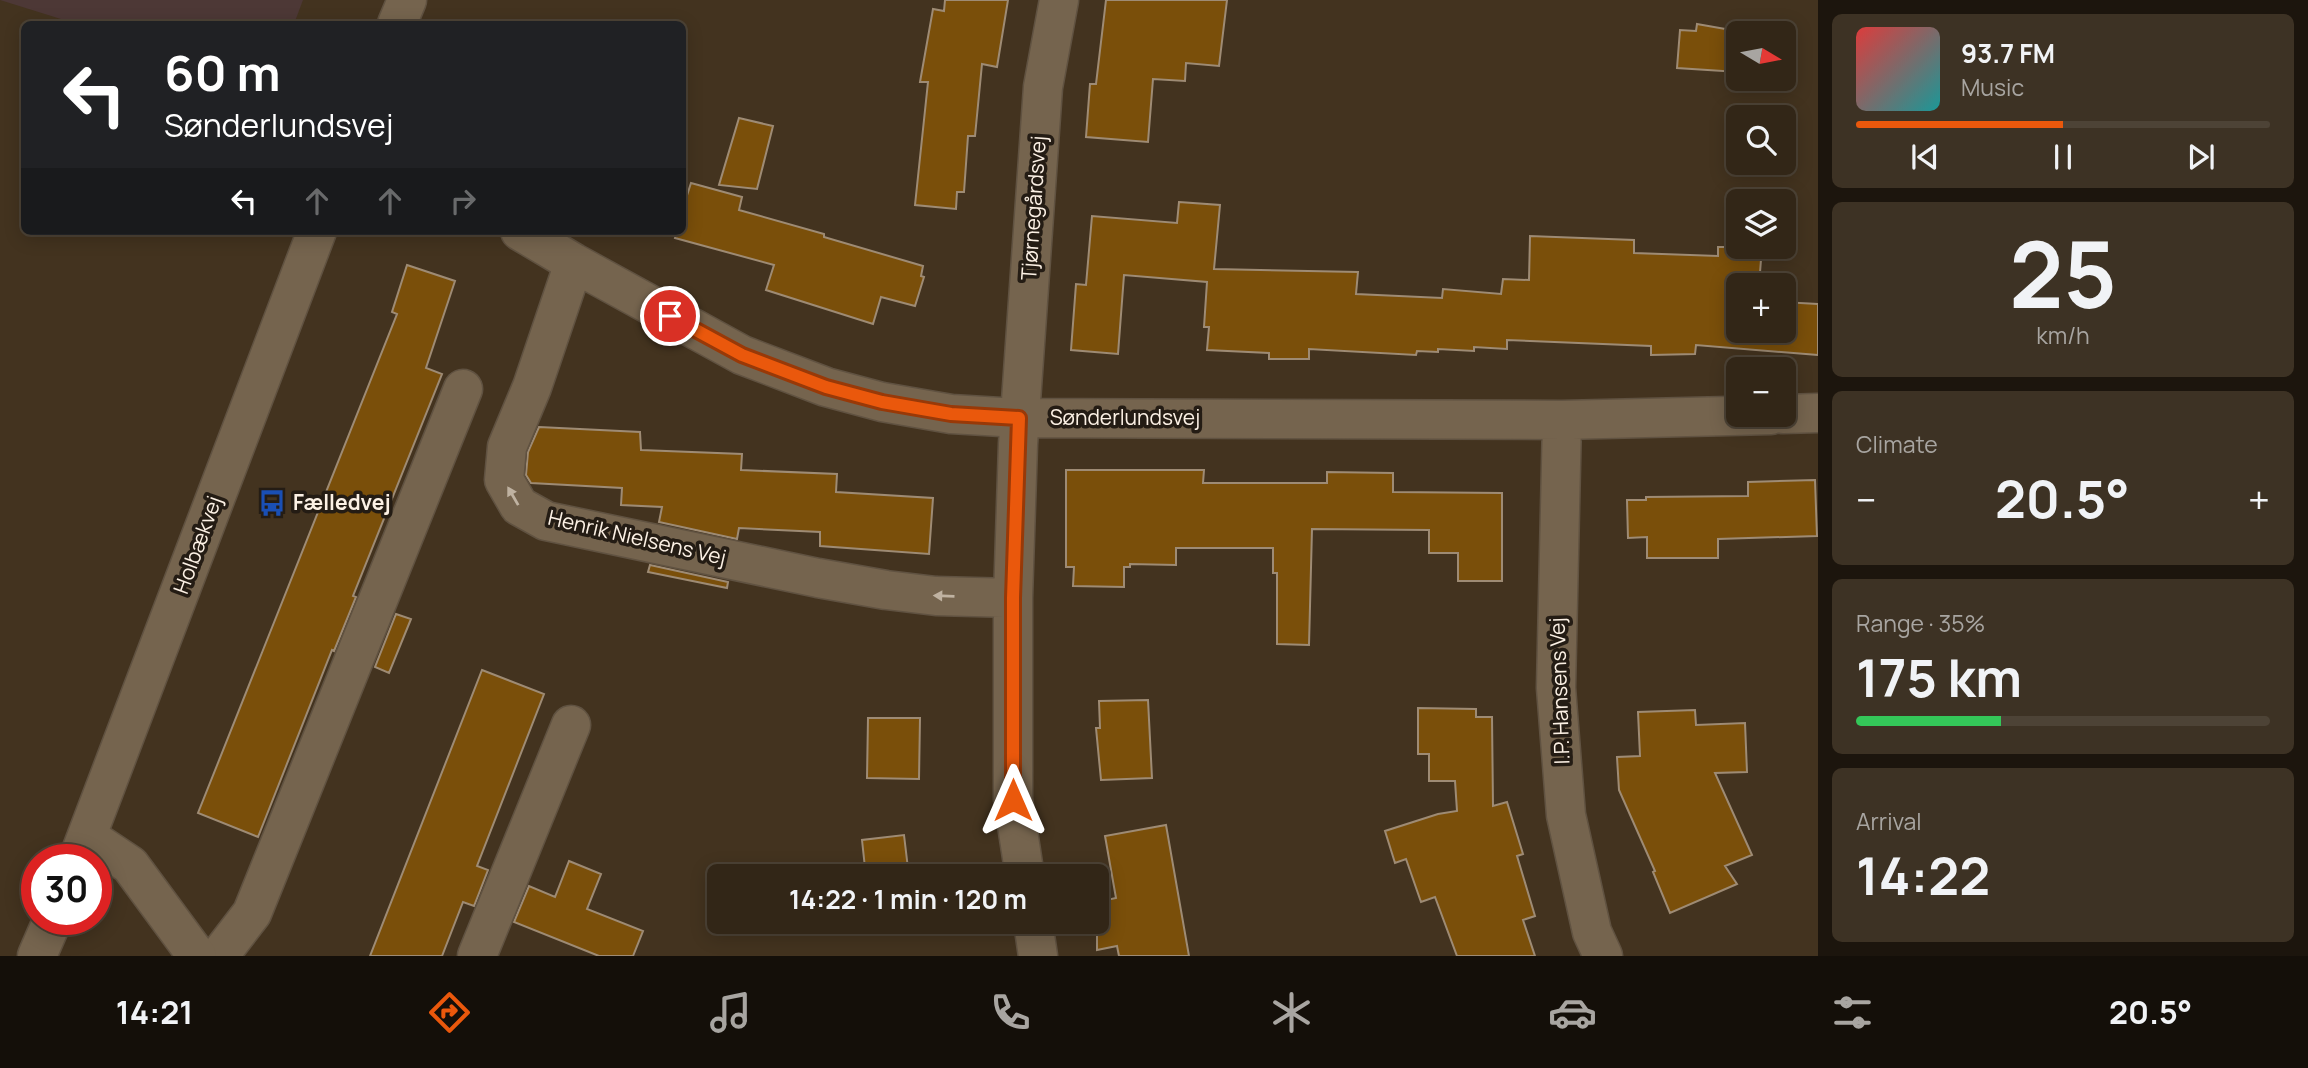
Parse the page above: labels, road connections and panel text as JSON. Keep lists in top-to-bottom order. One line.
{"streets":{"street":["Tjørnegårdsvej","Sønderlundsvej","Henrik Nielsens Vej","Holbækvej","I.P. Hansens Vej"]},"crossings":[["Tjørnegårdsvej","Sønderlundsvej"],["Sønderlundsvej","Henrik Nielsens Vej"],["Sønderlundsvej","I.P. Hansens Vej"]],"places":{"bus stop":["Fælledvej"]},"north":"right","page":{"map_buttons":["+","−"],"turn":["60 m","Sønderlundsvej"],"song":["93.7 FM","Music"],"tile":[["25","km/h"],"Climate",["Range · 35%","175 km"],["Arrival","14:22"]],"heat":["−","20.5°","+"],"limit":"30","trip":"14:22 · 1 min · 120 m","tabs":["14:21","20.5°"]}}
